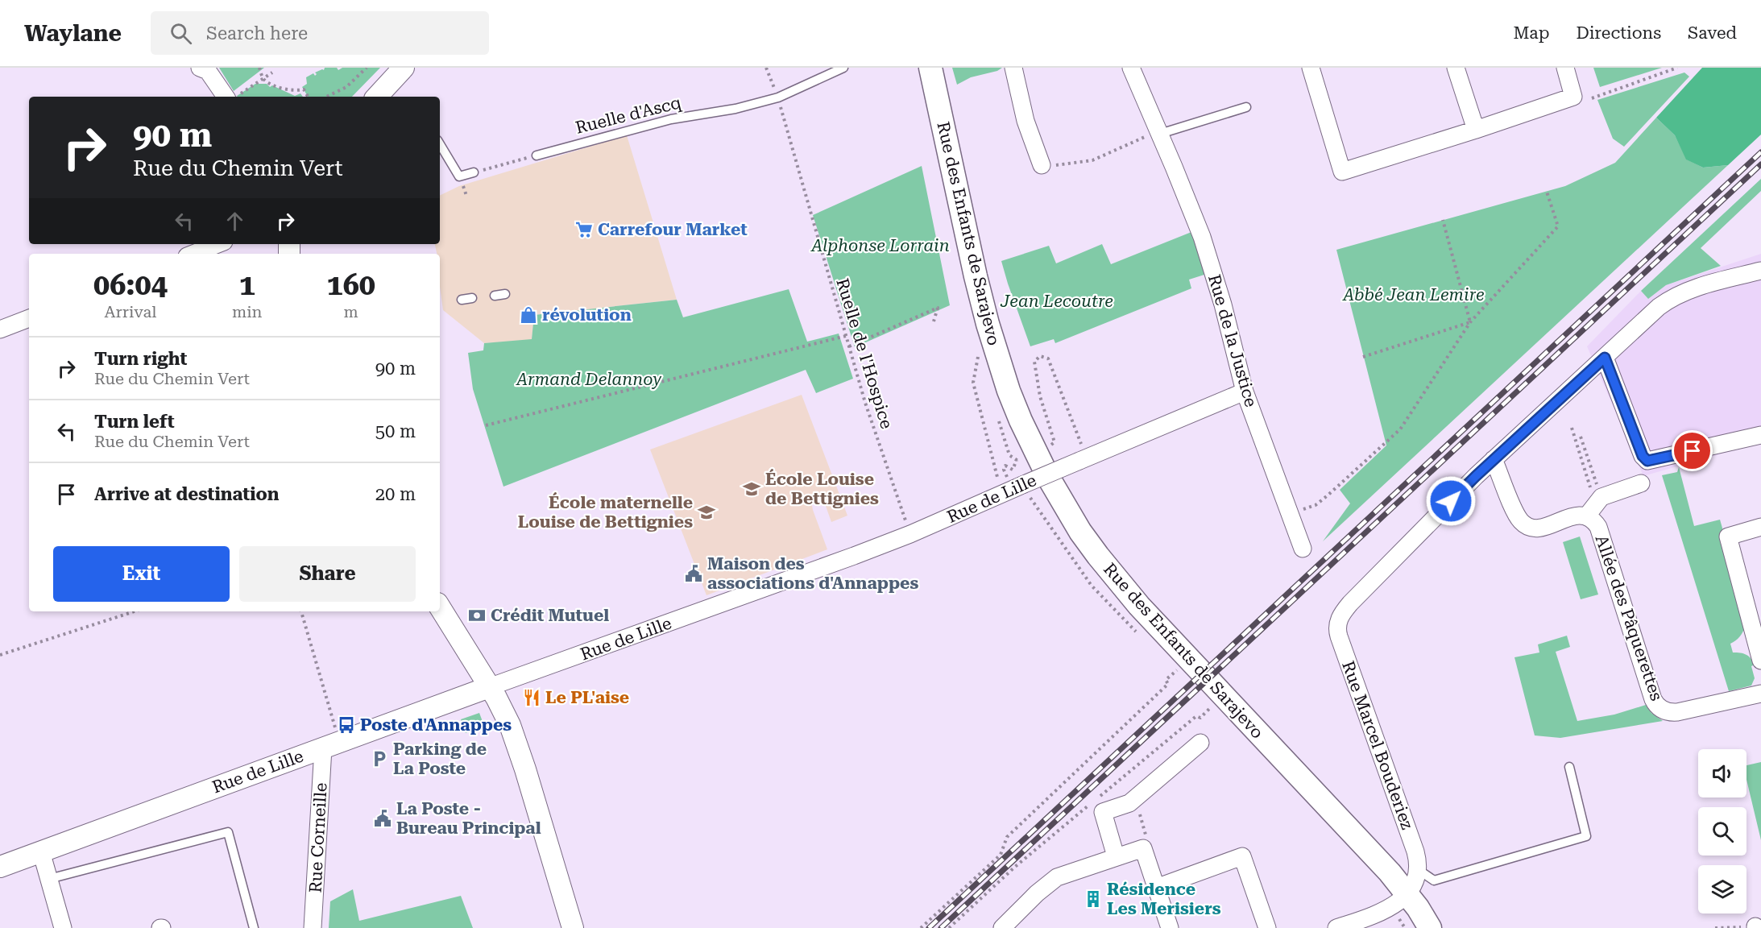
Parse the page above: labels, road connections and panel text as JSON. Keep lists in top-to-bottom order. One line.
{"streets":{"main road":["Rue des Enfants de Sarajevo"],"street":["Rue de la Justice","Rue de Lille","Allée des Pâquerettes","Rue Marcel Bouderiez","Rue Corneille"],"lane":["Ruelle d'Ascq"],"path":["Ruelle de l'Hospice"]},"crossings":[["Ruelle d'Ascq","Ruelle de l'Hospice"],["Rue des Enfants de Sarajevo","Rue de Lille"],["Rue de la Justice","Rue de Lille"],["Ruelle de l'Hospice","Rue de Lille"],["Rue de Lille","Rue Corneille"],["Allée des Pâquerettes","Rue Marcel Bouderiez"]],"parks":["Alphonse Lorrain","Abbé Jean Lemire","Jean Lecoutre","Armand Delannoy"],"places":{"supermarket":["Carrefour Market"],"shop":["révolution"],"school or university":["École Louise de Bettignies","École maternelle Louise de Bettignies"],"public building":["Maison des associations d'Annappes","La Poste - Bureau Principal"],"bank":["Crédit Mutuel"],"restaurant":["Le PL'aise"],"bus stop":["Poste d'Annappes"],"parking":["Parking de La Poste"],"building":["Résidence Les Merisiers"]},"page":{"header":"Waylane","search":"Search here","nav":["Map","Directions","Saved"],"turn":["90 m","Rue du Chemin Vert"],"eta":["06:04","Arrival","1","min","160","m"],"list":[{"name":"Turn right","note":"Rue du Chemin Vert","value":"90 m"},{"name":"Turn left","note":"Rue du Chemin Vert","value":"50 m"},{"name":"Arrive at destination","value":"20 m"}],"buttons":["Exit","Share"]}}
